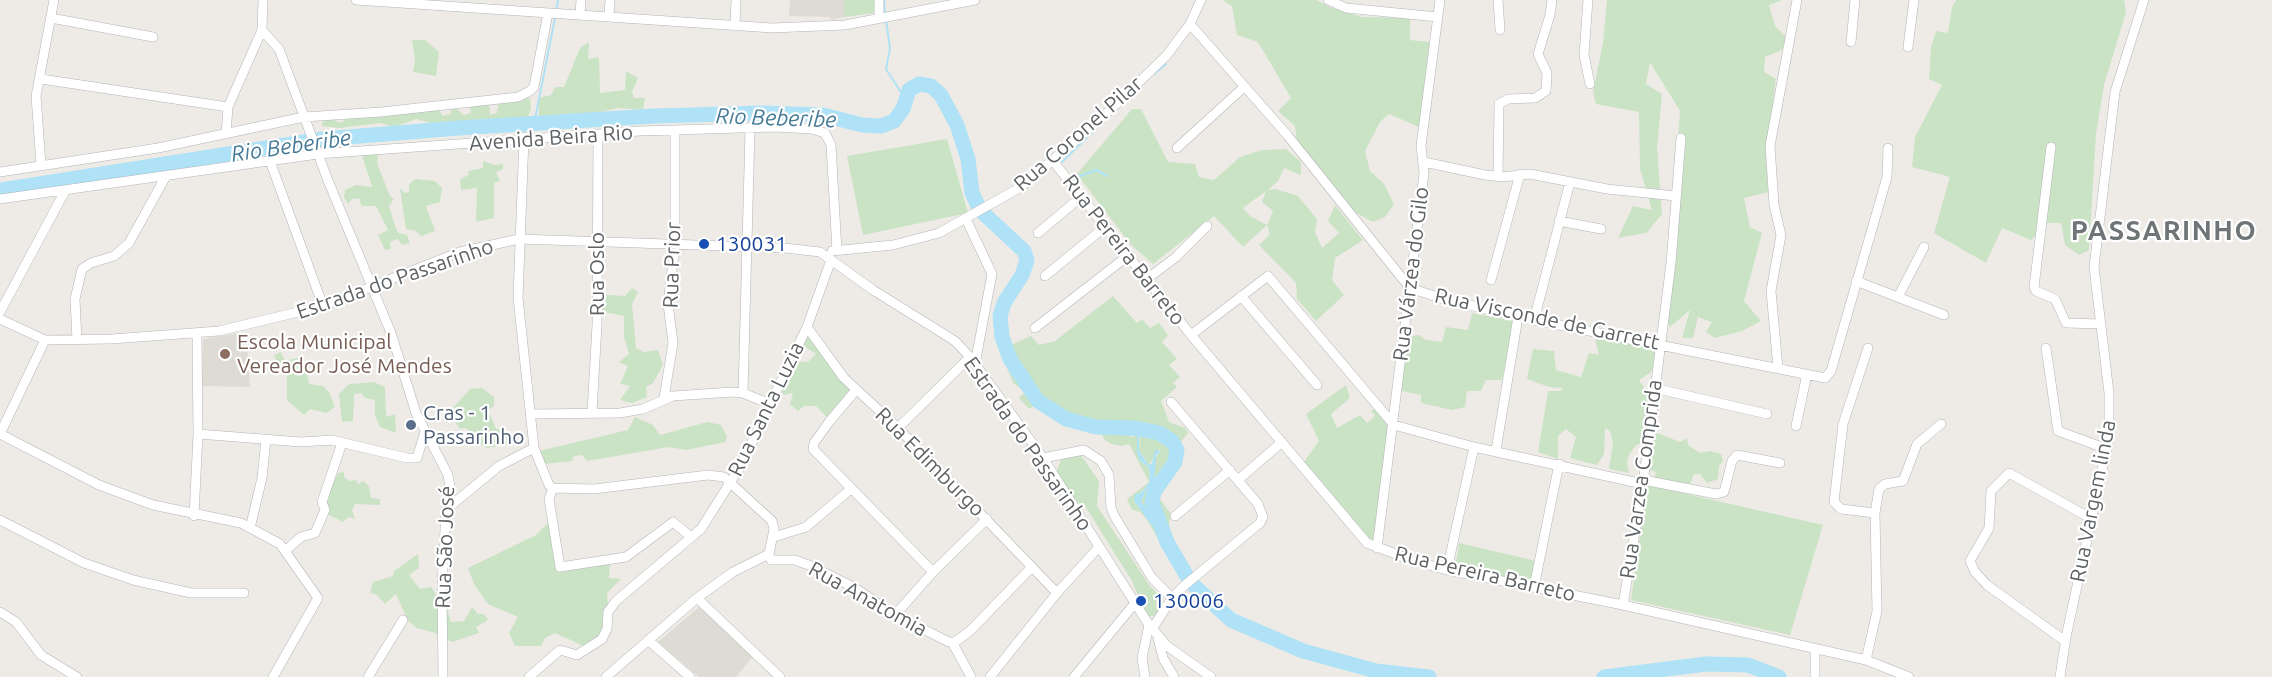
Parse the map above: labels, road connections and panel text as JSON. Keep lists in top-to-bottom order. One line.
{"streets":{"street":["Rua Coronel Pilar","Avenida Beira Rio","Rua Pereira Barreto","Rua Prior","Rua Oslo","Rua Várzea do Gilo","Estrada do Passarinho","Rua Visconde de Garrett","Rua Santa Luzia","Rua Edimburgo","Rua Varzea Comprida","Rua Vargem linda","Rua São José","Rua Anatomia"]},"crossings":[["Rua Coronel Pilar","Avenida Beira Rio"],["Rua Coronel Pilar","Rua Pereira Barreto"],["Rua Coronel Pilar","Estrada do Passarinho"],["Rua Coronel Pilar","Rua Visconde de Garrett"],["Avenida Beira Rio","Rua Prior"],["Avenida Beira Rio","Rua Oslo"],["Avenida Beira Rio","Rua São José"],["Rua Pereira Barreto","Rua Várzea do Gilo"],["Rua Pereira Barreto","Rua Varzea Comprida"],["Rua Prior","Estrada do Passarinho"],["Rua Oslo","Estrada do Passarinho"],["Rua Várzea do Gilo","Rua Visconde de Garrett"],["Estrada do Passarinho","Rua Santa Luzia"],["Estrada do Passarinho","Rua São José"],["Rua Visconde de Garrett","Rua Varzea Comprida"],["Rua Santa Luzia","Rua Edimburgo"],["Rua Edimburgo","Rua Anatomia"]],"districts":["PASSARINHO"],"water":["Rio Beberibe"],"places":["130031","Escola Municipal Vereador José Mendes","Cras - 1 Passarinho","130006"]}
